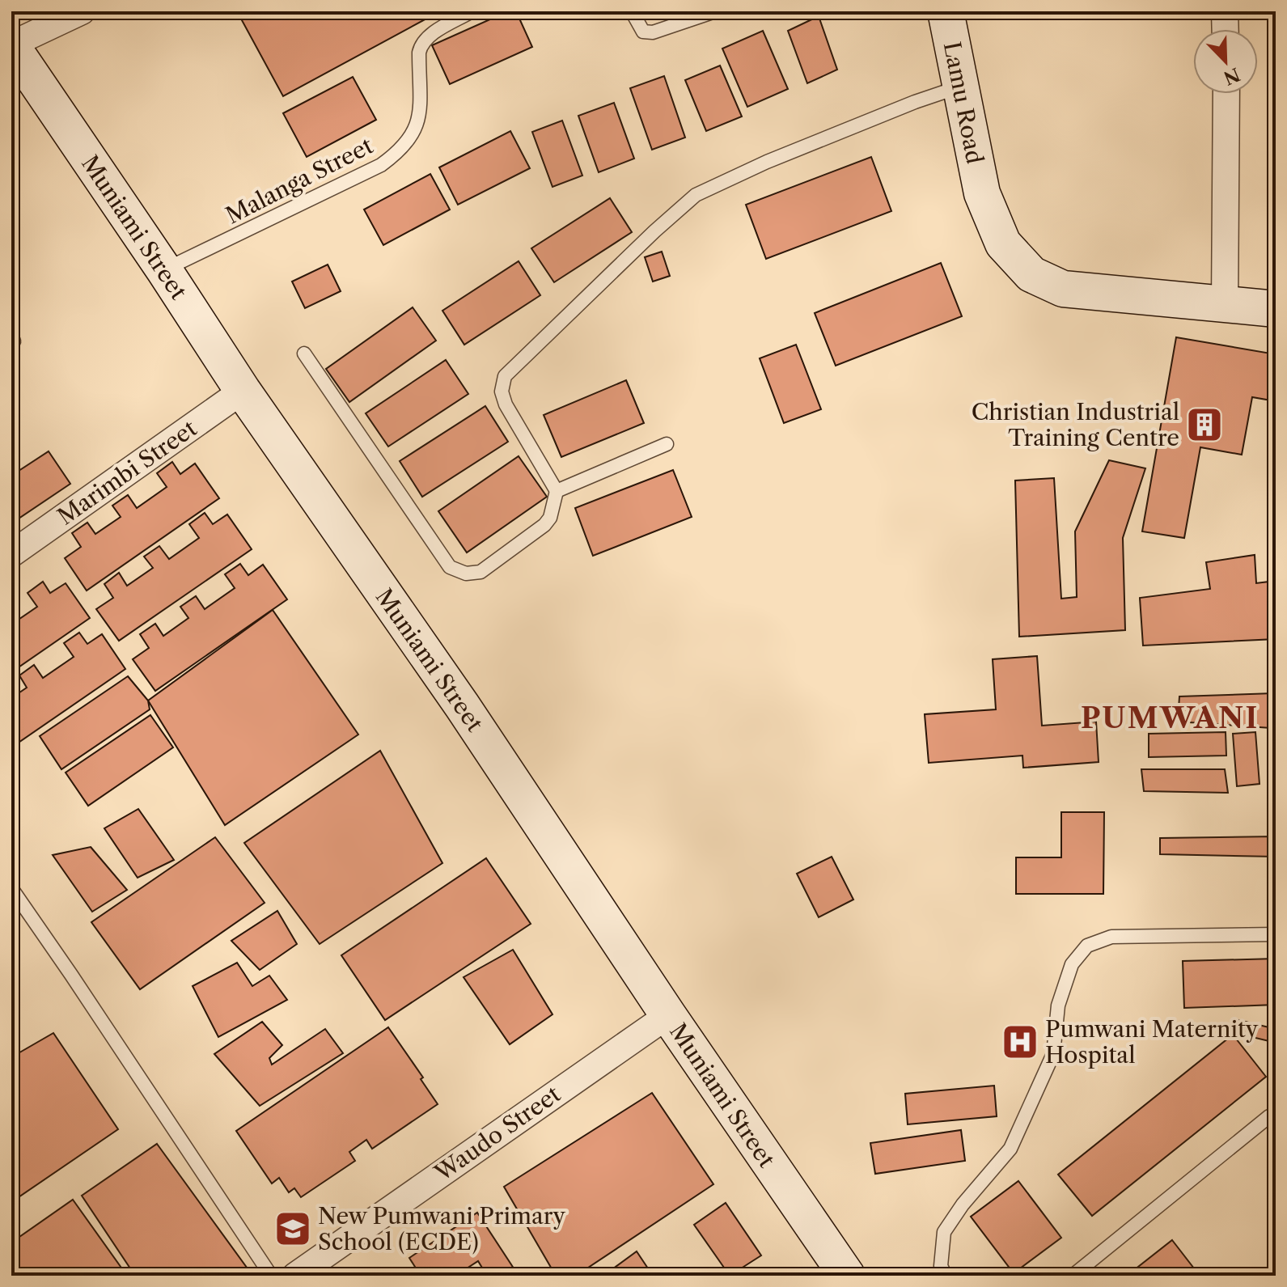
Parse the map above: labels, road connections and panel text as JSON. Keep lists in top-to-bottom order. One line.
{"streets":{"main road":["Lamu Road","Muniami Street"],"street":["Marimbi Street","Waudo Street"],"lane":["Malanga Street"]},"crossings":[["Malanga Street","Muniami Street"],["Muniami Street","Marimbi Street"],["Muniami Street","Waudo Street"]],"districts":["PUMWANI"],"places":{"building":["Christian Industrial Training Centre"],"hospital":["Pumwani Maternity Hospital"],"school or university":["New Pumwani Primary School (ECDE)"]},"north":"bottom right"}
